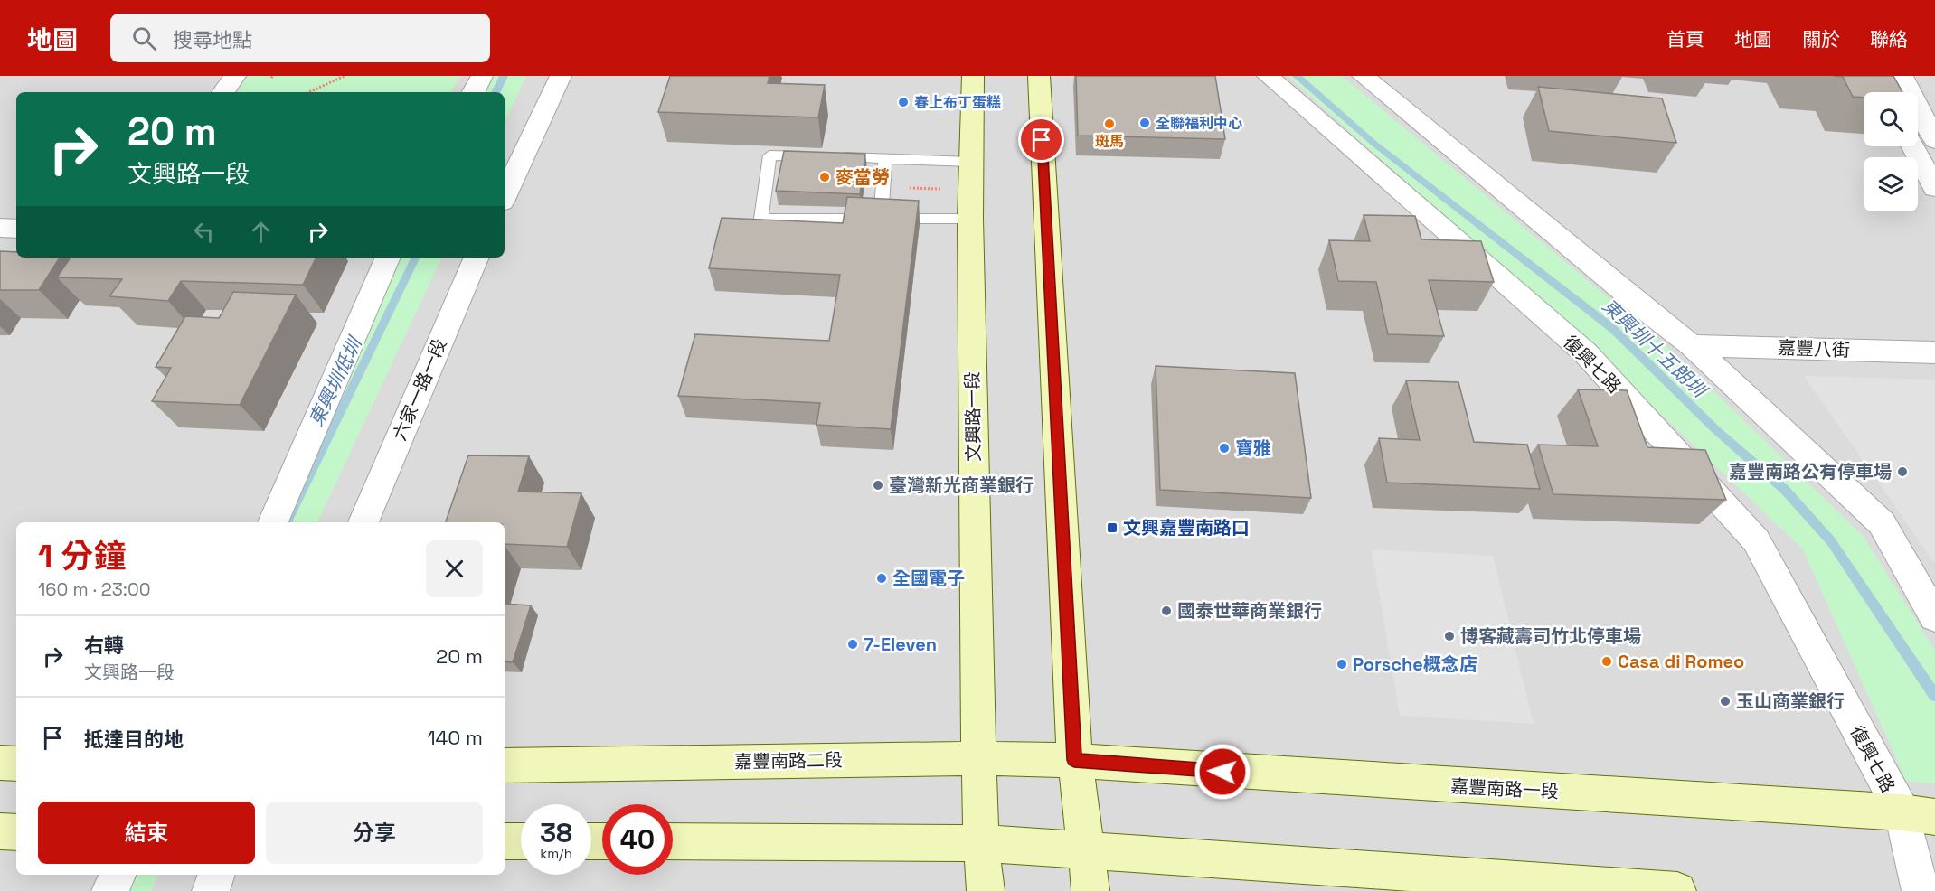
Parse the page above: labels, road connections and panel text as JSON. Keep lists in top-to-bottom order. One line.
{"streets":{"street":["嘉豐八街","復興七路","六家一路一段","文興路一段","嘉豐南路二段","嘉豐南路一段"]},"crossings":[["復興七路","嘉豐南路一段"],["文興路一段","嘉豐南路二段"],["嘉豐南路二段","嘉豐南路一段"]],"water":["東興圳十五朗圳","東興圳低圳"],"places":{"other":["春上布丁蛋糕","全聯福利中心","斑馬","麥當勞","寶雅","嘉豐南路公有停車場","臺灣新光商業銀行","全國電子","國泰世華商業銀行","博客藏壽司竹北停車場","7-Eleven","Casa di Romeo","Porsche概念店","玉山商業銀行"],"transit":["文興嘉豐南路口"]},"page":{"header":"地圖","search":"搜尋地點","nav":["首頁","地圖","關於","聯絡"],"turn":["20 m","文興路一段"],"heading":["1 分鐘","160 m · 23:00"],"list":[{"name":"右轉","note":"文興路一段","value":"20 m"},{"name":"抵達目的地","value":"140 m"}],"buttons":["結束","分享"],"speed":"38 km/h","limit":"40"}}
